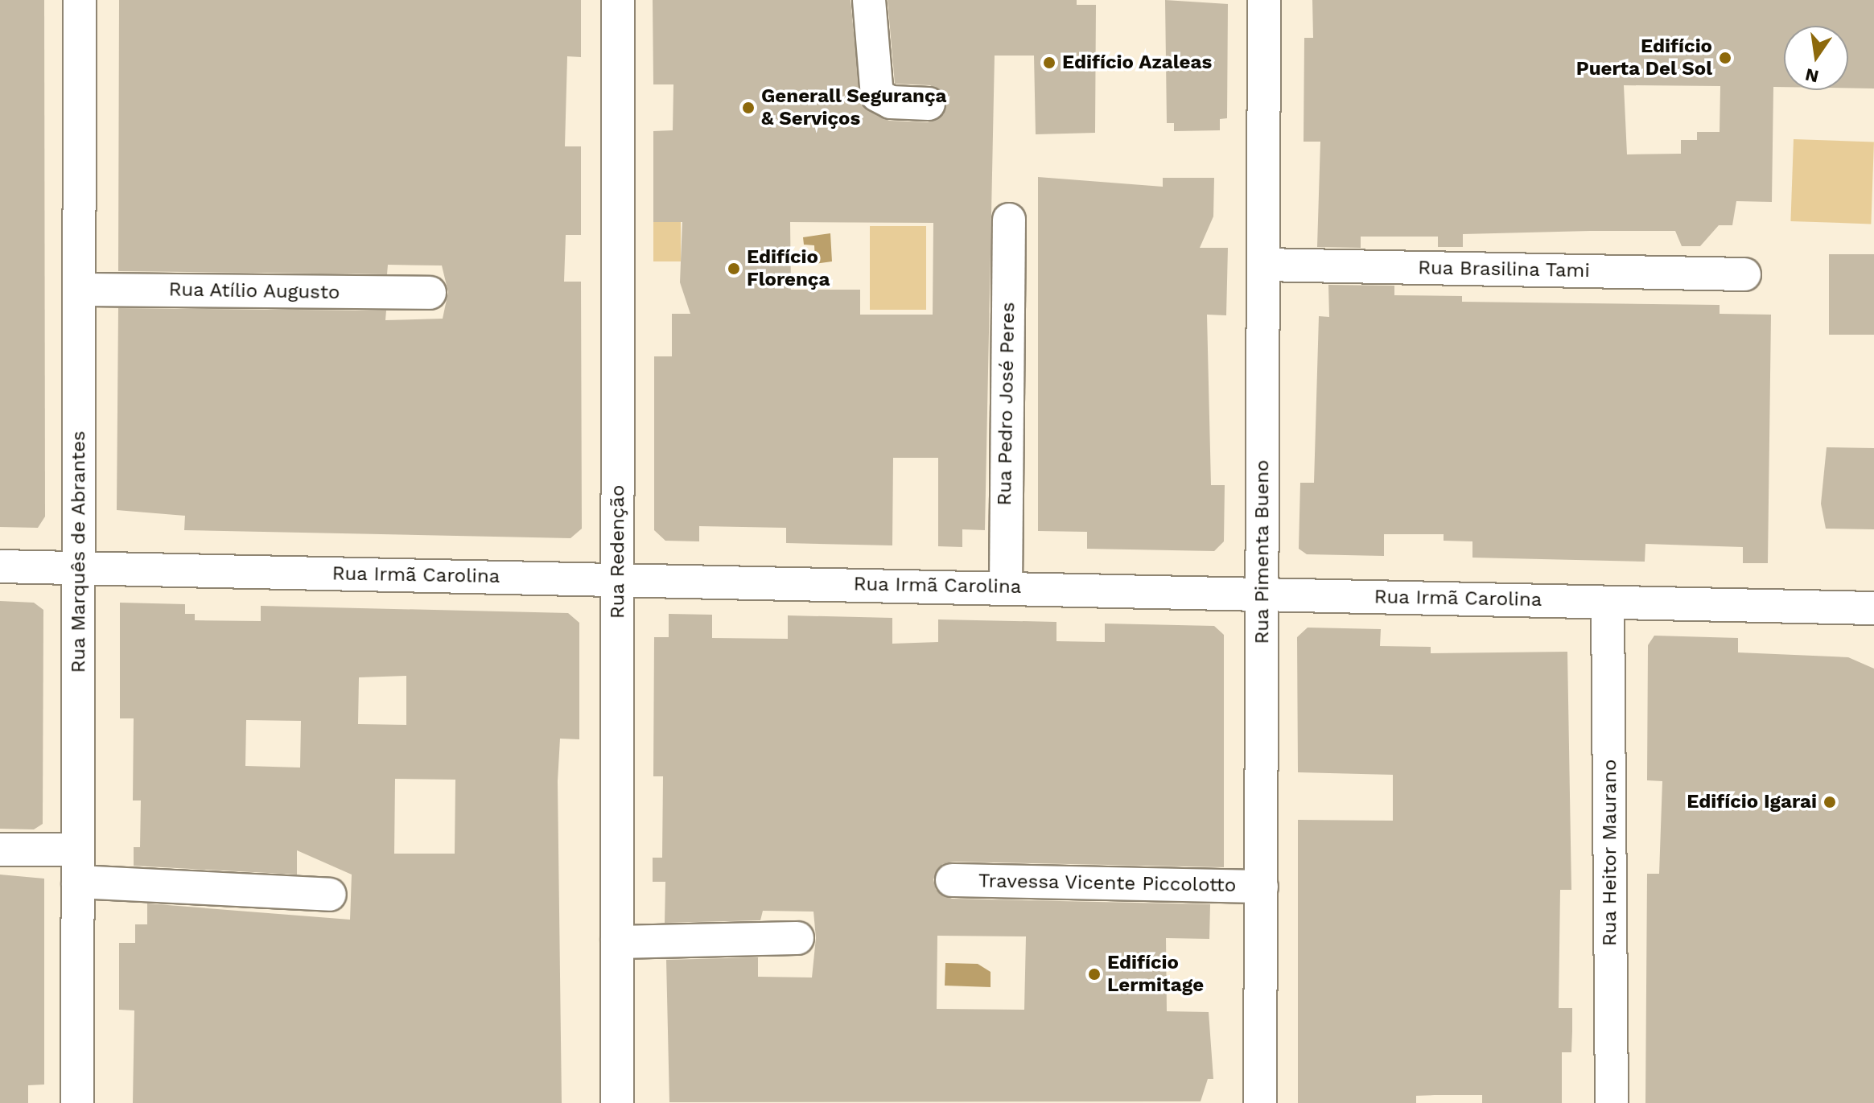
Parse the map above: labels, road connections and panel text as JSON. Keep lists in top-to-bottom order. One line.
{"streets":{"street":["Rua Brasilina Tami","Rua Atílio Augusto","Rua Pedro José Peres","Rua Marquês de Abrantes","Rua Redenção","Rua Pimenta Bueno","Rua Irmã Carolina","Rua Heitor Maurano","Travessa Vicente Piccolotto"]},"crossings":[["Rua Brasilina Tami","Rua Pimenta Bueno"],["Rua Atílio Augusto","Rua Marquês de Abrantes"],["Rua Pedro José Peres","Rua Irmã Carolina"],["Rua Marquês de Abrantes","Rua Irmã Carolina"],["Rua Redenção","Rua Irmã Carolina"],["Rua Pimenta Bueno","Rua Irmã Carolina"],["Rua Pimenta Bueno","Travessa Vicente Piccolotto"],["Rua Irmã Carolina","Rua Heitor Maurano"]],"places":["Edifício Puerta Del Sol","Edifício Azaleas","Generall Segurança & Serviços","Edifício Florença","Edifício Igarai","Edifício Lermitage"],"north":"bottom"}
